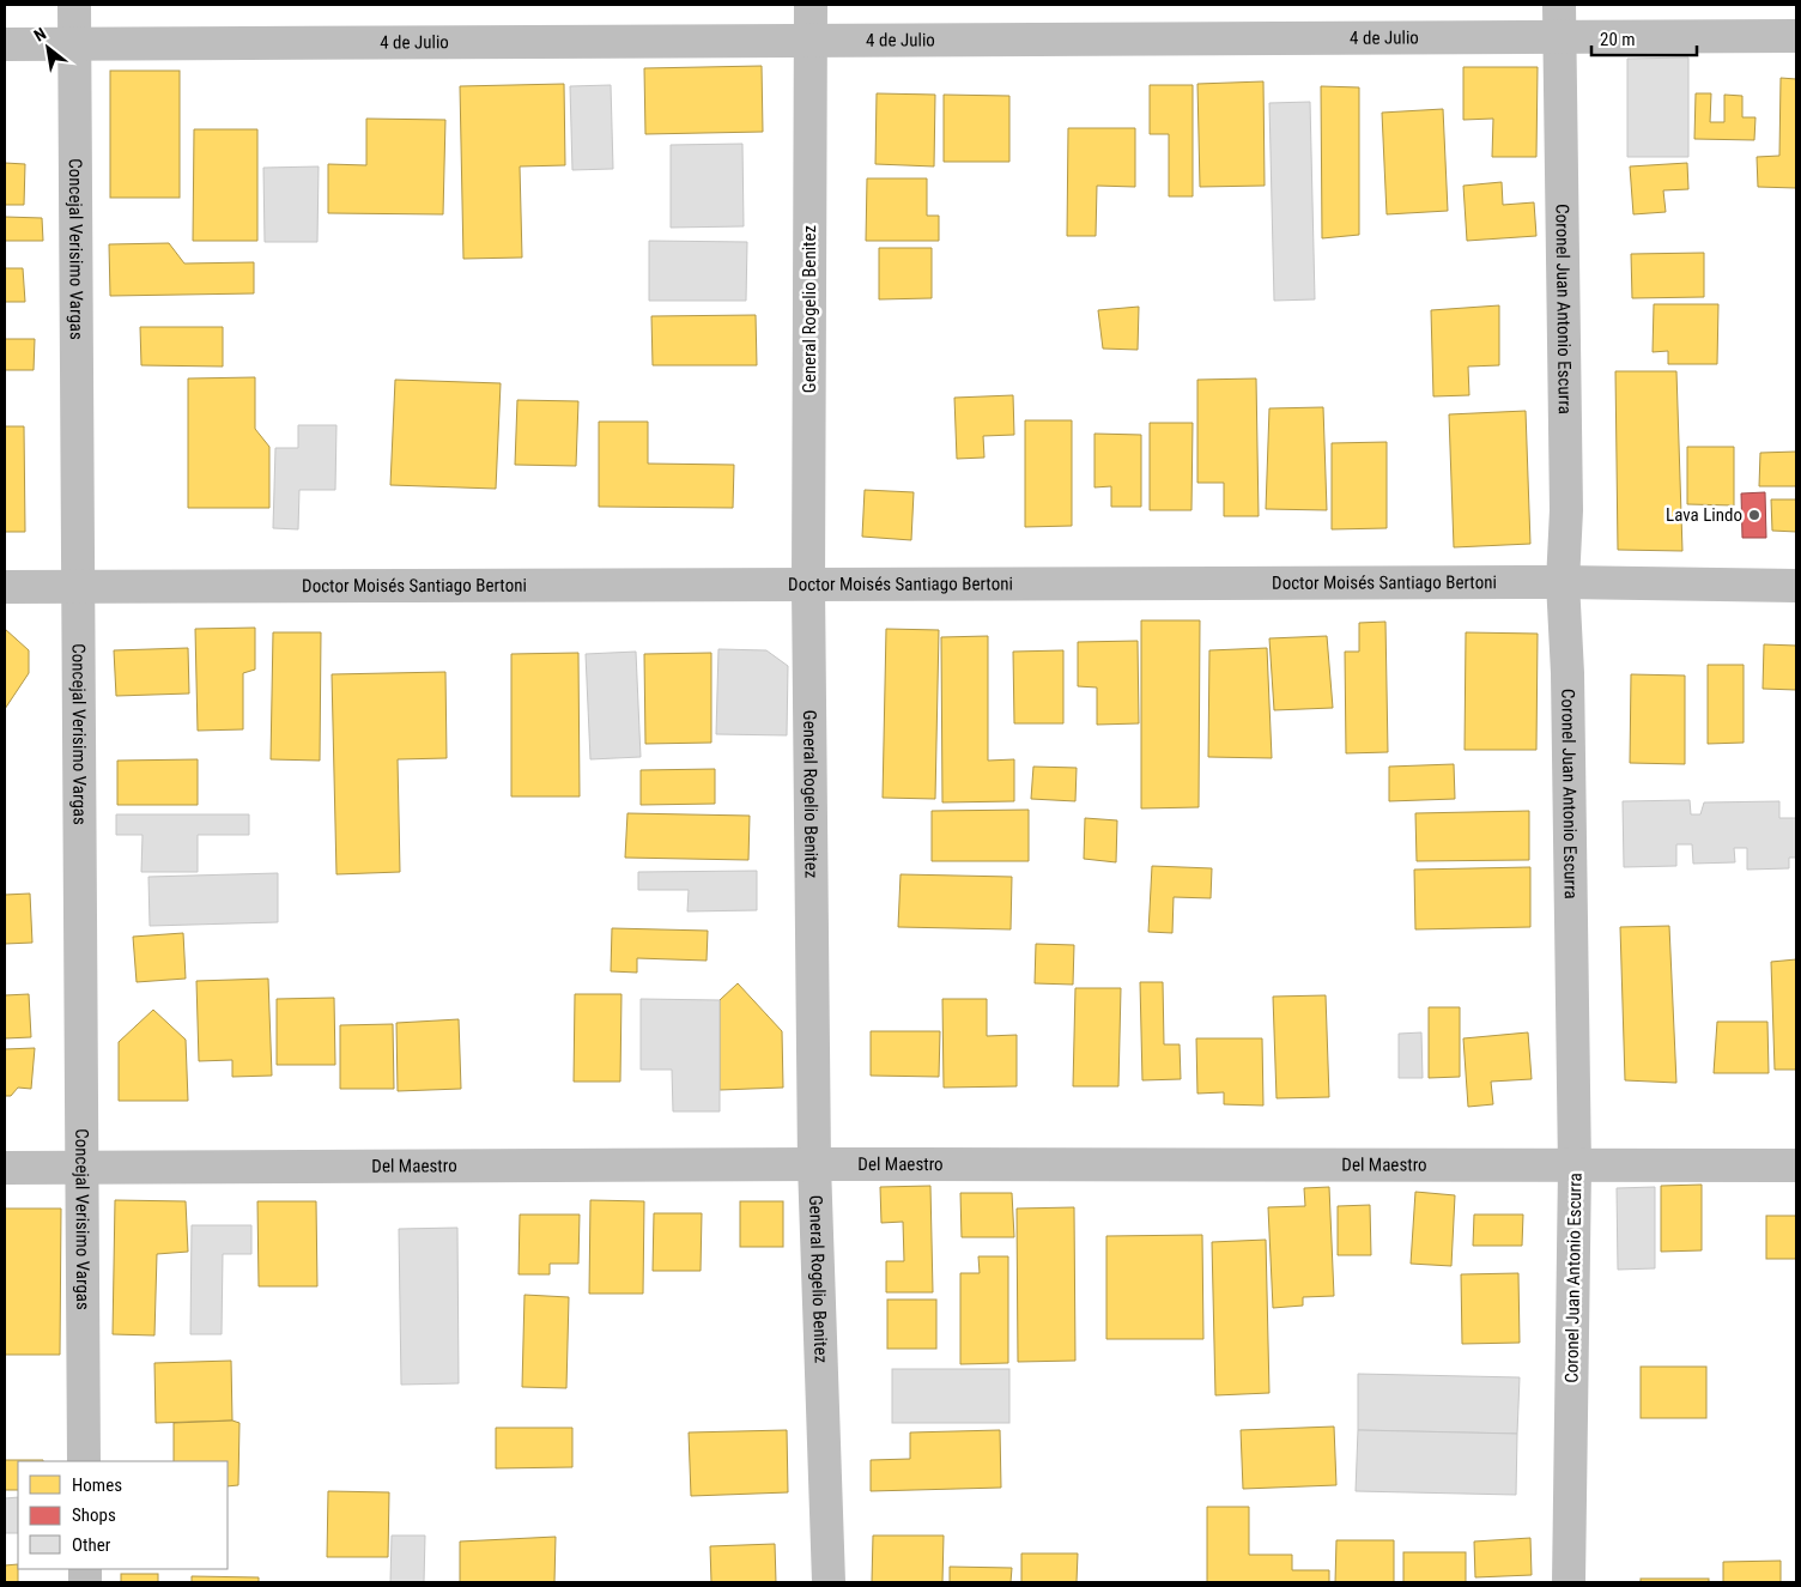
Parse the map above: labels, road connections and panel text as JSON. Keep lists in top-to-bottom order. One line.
{"streets":{"street":["4 de Julio","Concejal Verisimo Vargas","General Rogelio Benitez","Coronel Juan Antonio Escurra","Doctor Moisés Santiago Bertoni","Del Maestro"]},"crossings":[["4 de Julio","Concejal Verisimo Vargas"],["4 de Julio","General Rogelio Benitez"],["4 de Julio","Coronel Juan Antonio Escurra"],["Concejal Verisimo Vargas","Doctor Moisés Santiago Bertoni"],["Concejal Verisimo Vargas","Del Maestro"],["General Rogelio Benitez","Doctor Moisés Santiago Bertoni"],["General Rogelio Benitez","Del Maestro"],["Coronel Juan Antonio Escurra","Doctor Moisés Santiago Bertoni"],["Coronel Juan Antonio Escurra","Del Maestro"]],"places":["Lava Lindo"],"legend":["Homes","Shops","Other"],"scale_bar":"20 m","north":"top left"}
